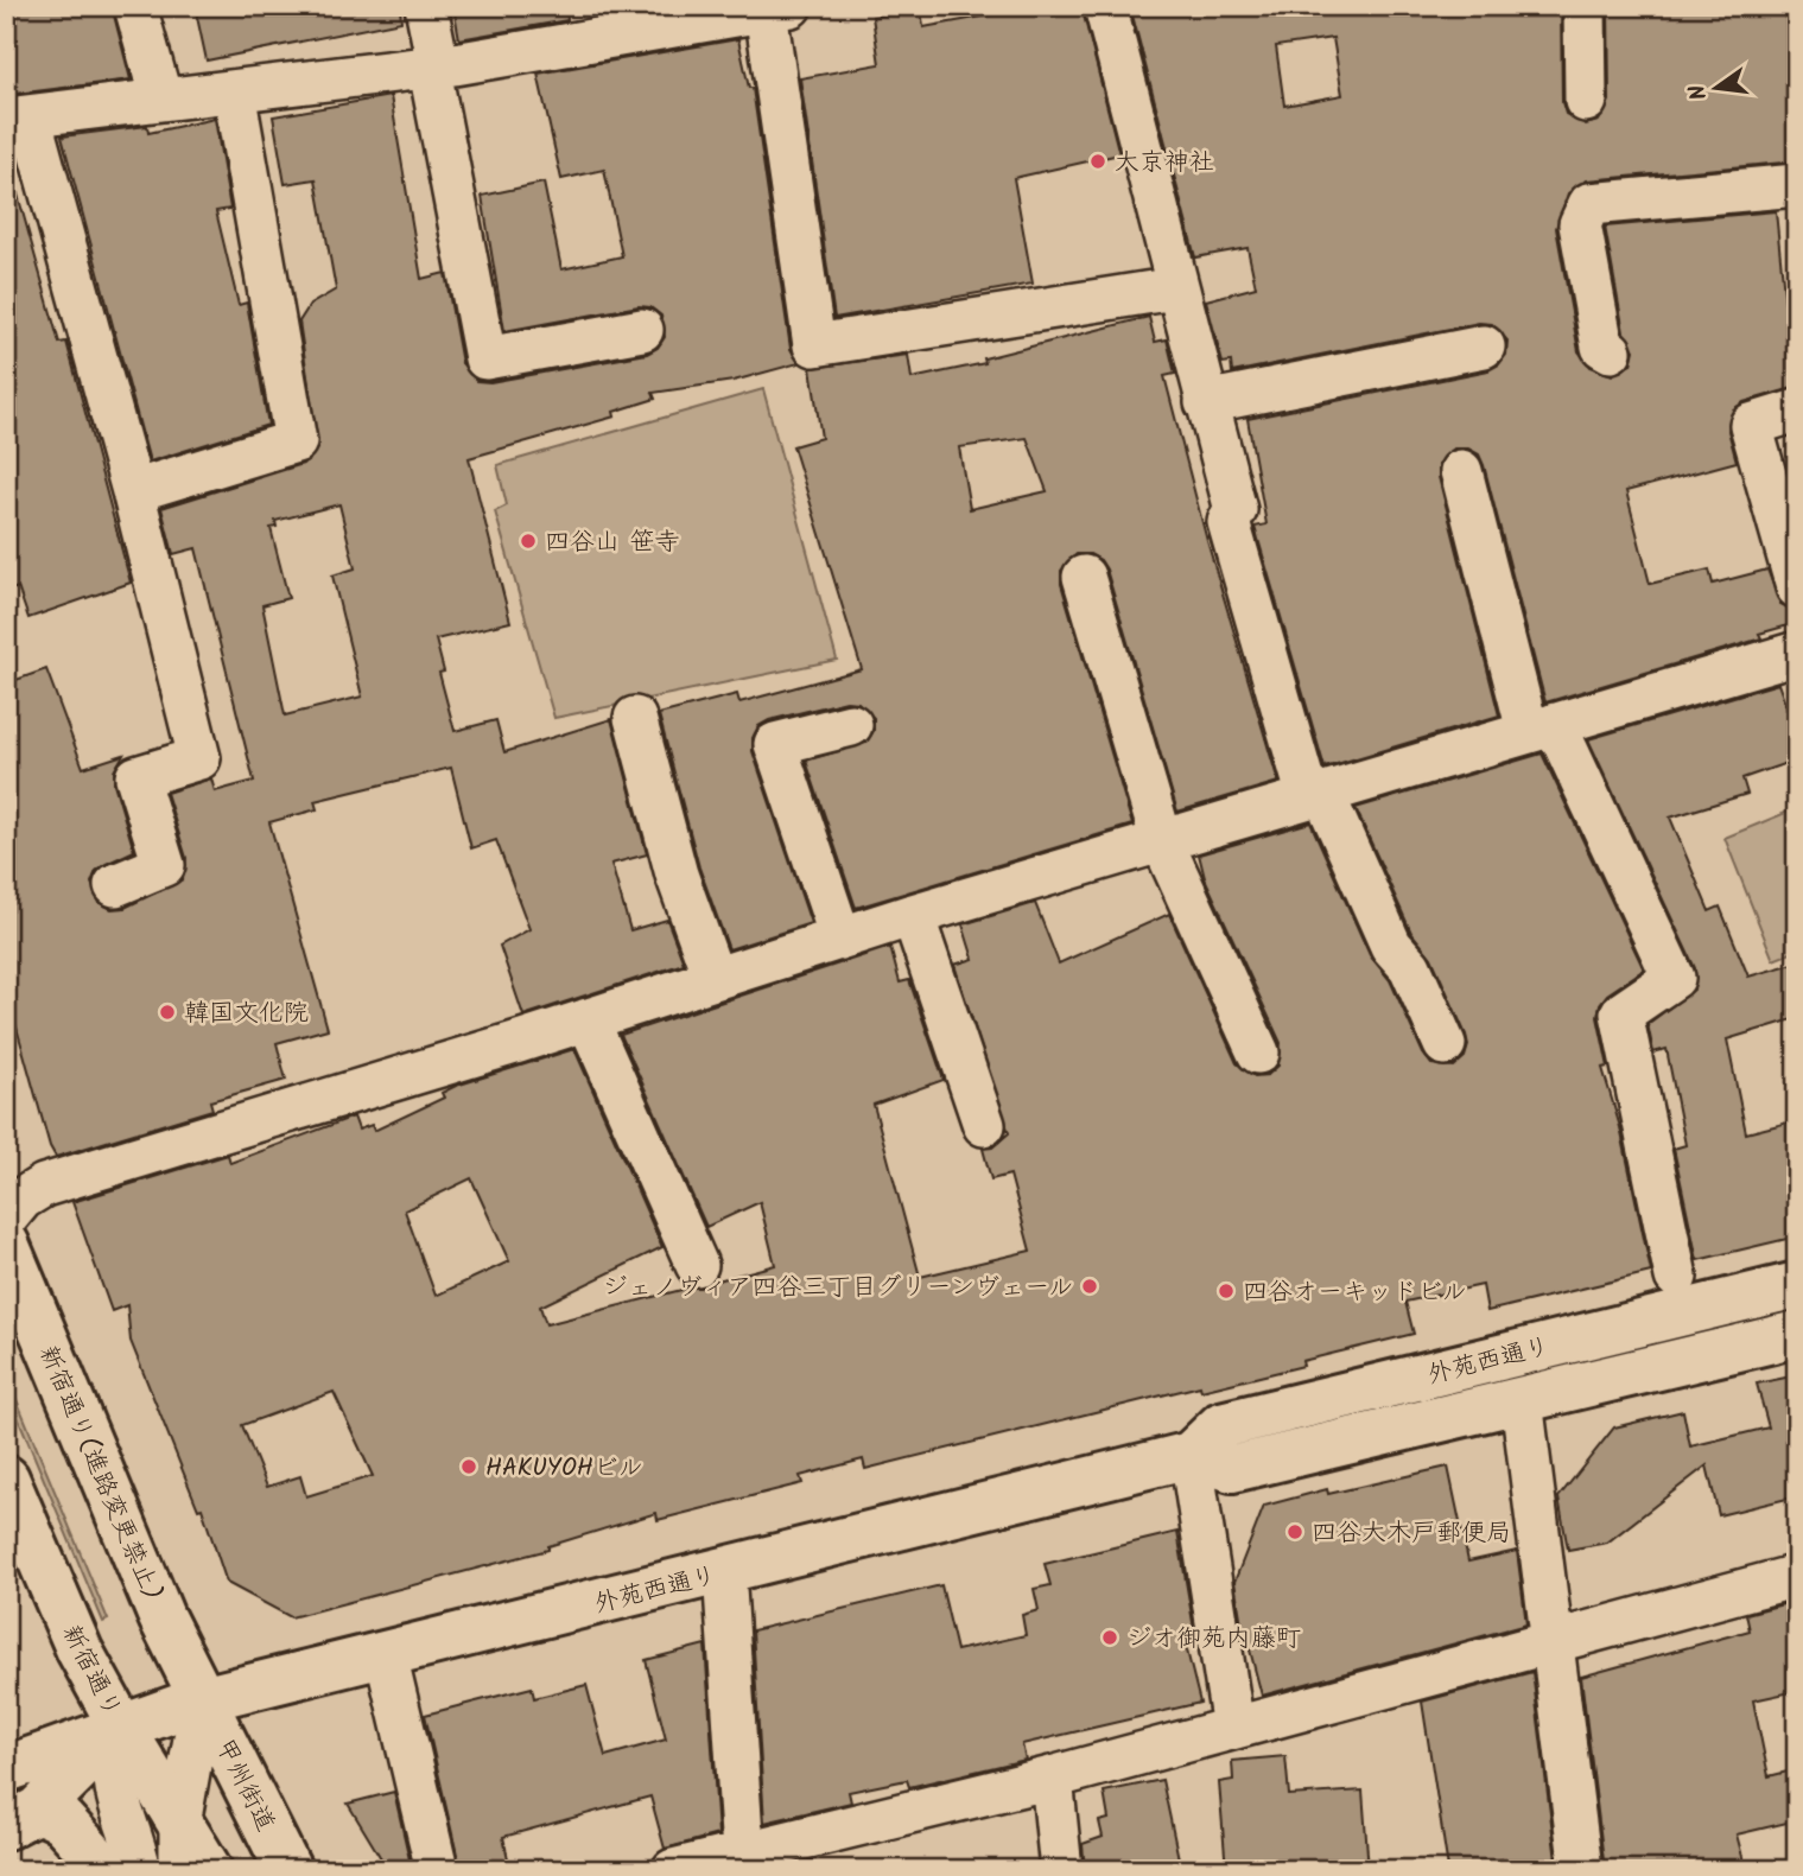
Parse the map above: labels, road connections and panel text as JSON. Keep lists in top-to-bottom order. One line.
{"streets":{"main road":["外苑西通り","新宿通り(進路変更禁止)","新宿通り","甲州街道"]},"crossings":[["外苑西通り","新宿通り(進路変更禁止)"],["外苑西通り","新宿通り"],["外苑西通り","甲州街道"],["新宿通り(進路変更禁止)","甲州街道"]],"places":["大京神社","四谷山 笹寺","韓国文化院","ジェノヴィア四谷三丁目グリーンヴェール","四谷オーキッドビル","HAKUYOHビル","四谷大木戸郵便局","ジオ御苑内藤町"],"north":"left"}
